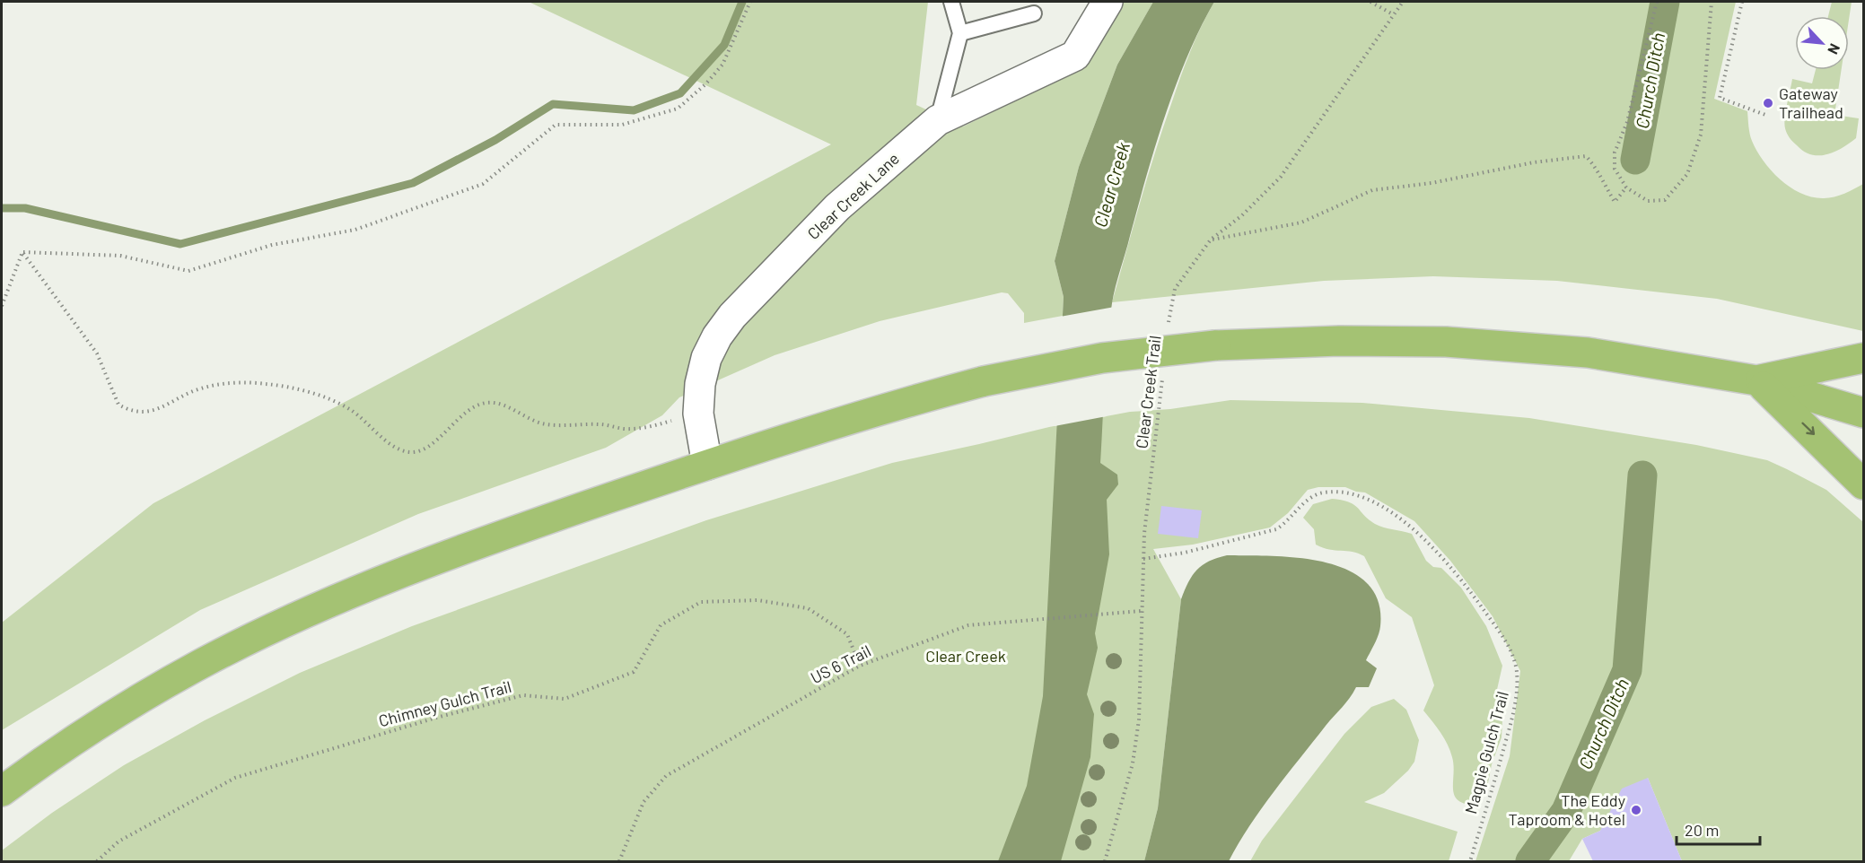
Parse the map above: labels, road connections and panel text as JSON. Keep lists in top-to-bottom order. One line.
{"streets":{"street":["Clear Creek Lane"],"path":["Clear Creek Trail","US 6 Trail","Chimney Gulch Trail","Magpie Gulch Trail"]},"crossings":[["Clear Creek Trail","US 6 Trail"],["Clear Creek Trail","Magpie Gulch Trail"],["US 6 Trail","Chimney Gulch Trail"]],"water":["Church Ditch","Clear Creek"],"parks":["Clear Creek"],"places":["Gateway Trailhead","The Eddy Taproom & Hotel"],"scale_bar":"20 m","north":"bottom right"}
